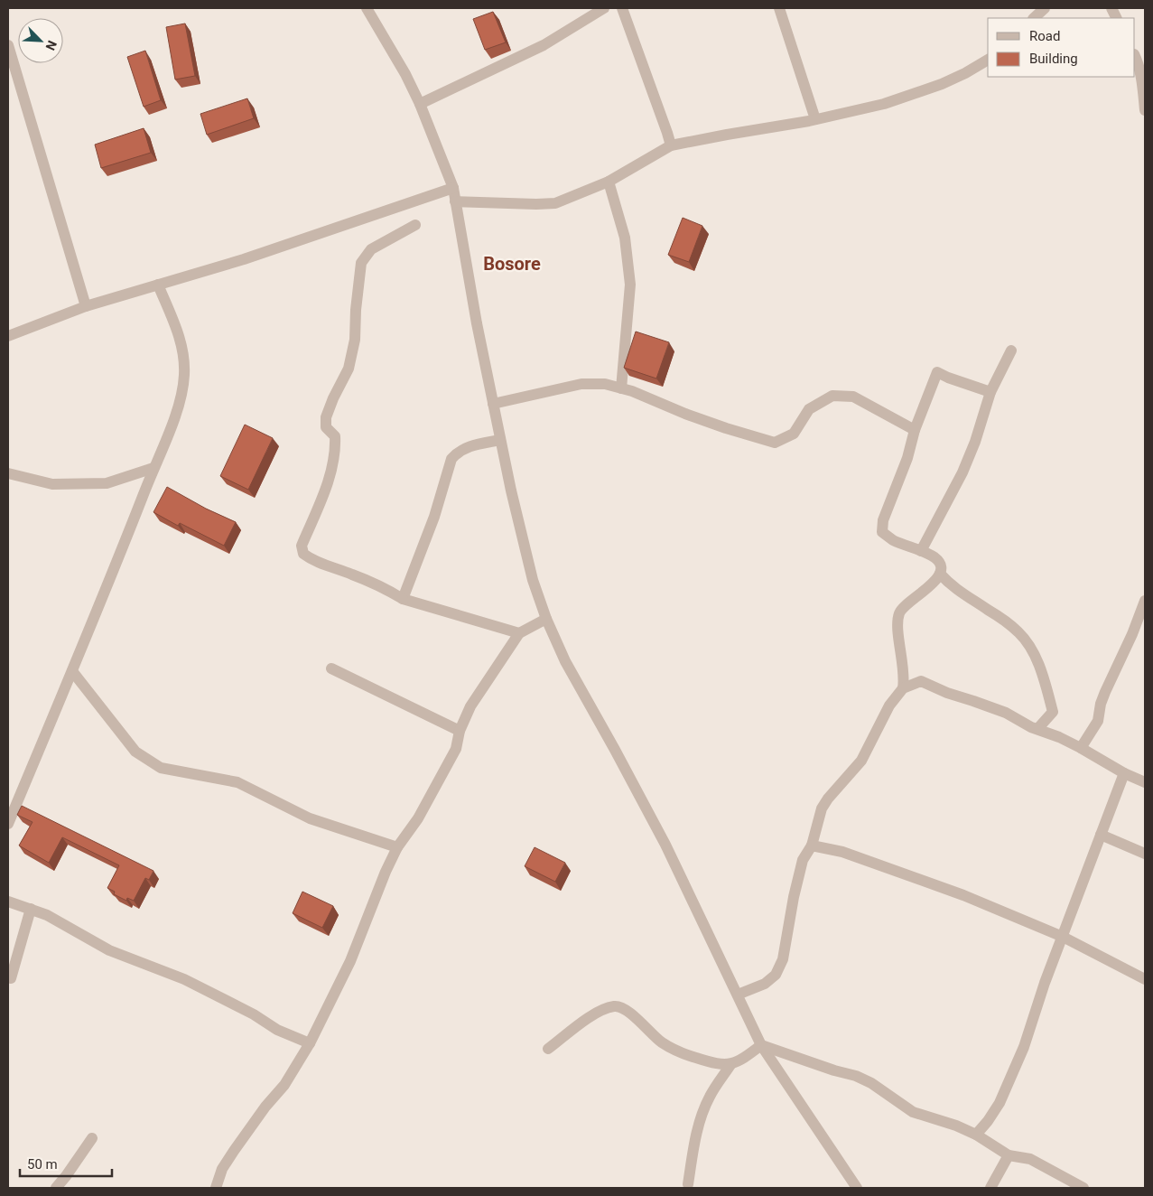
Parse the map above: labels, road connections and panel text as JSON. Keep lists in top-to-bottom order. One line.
{"districts":["Bosore"],"legend":["Road","Building"],"scale_bar":"50 m","north":"bottom right"}
